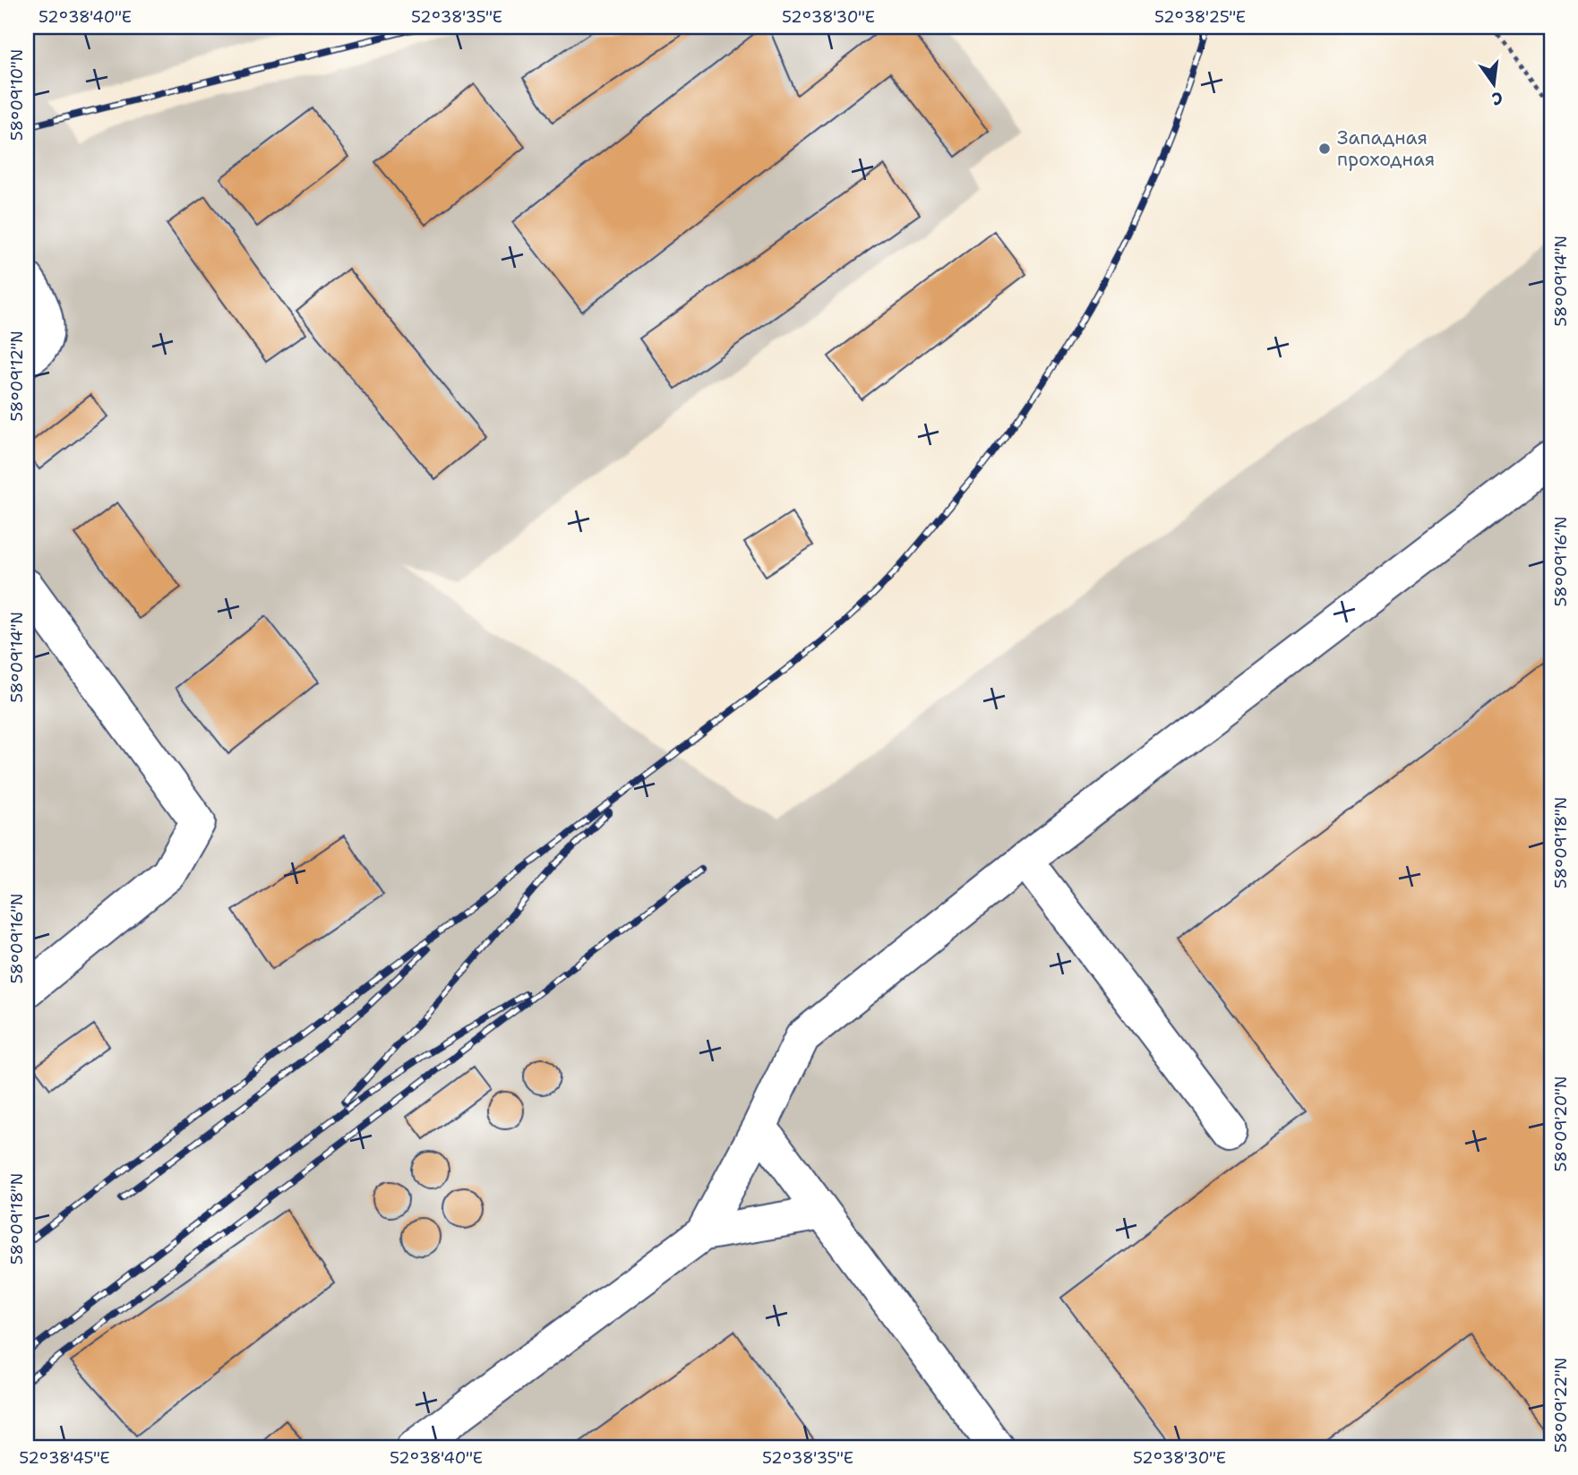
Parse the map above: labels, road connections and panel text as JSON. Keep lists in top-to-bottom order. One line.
{"places":["Западная проходная"],"north":"bottom","coordinates":["52°38'40\"E","52°38'35\"E","52°38'30\"E","52°38'25\"E","58°09'10\"N","58°09'14\"N","58°09'12\"N","58°09'16\"N","58°09'18\"N","58°09'20\"N","58°09'22\"N","52°38'45\"E"]}
